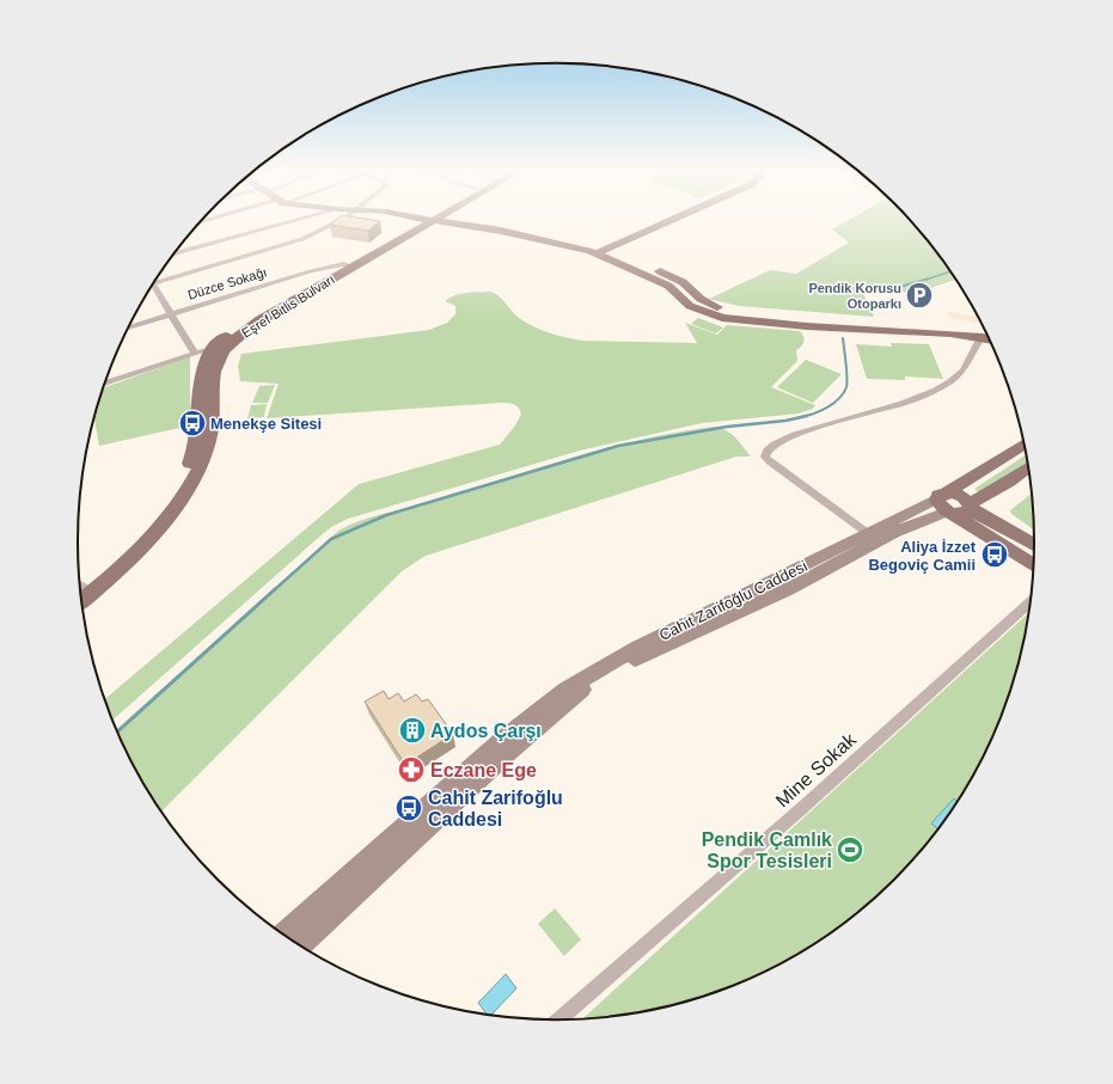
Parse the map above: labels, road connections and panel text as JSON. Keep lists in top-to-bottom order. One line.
{"streets":{"main road":["Eşref Bitlis Bulvarı","Cahit Zarifoğlu Caddesi"],"street":["Düzce Sokağı","Mine Sokak"]},"crossings":[["Düzce Sokağı","Eşref Bitlis Bulvarı"]],"places":{"parking":["Pendik Korusu Otoparkı"],"bus stop":["Menekşe Sitesi","Aliya İzzet Begoviç Camii","Cahit Zarifoğlu Caddesi"],"building":["Aydos Çarşı"],"pharmacy":["Eczane Ege"],"sports":["Pendik Çamlık Spor Tesisleri"]}}
